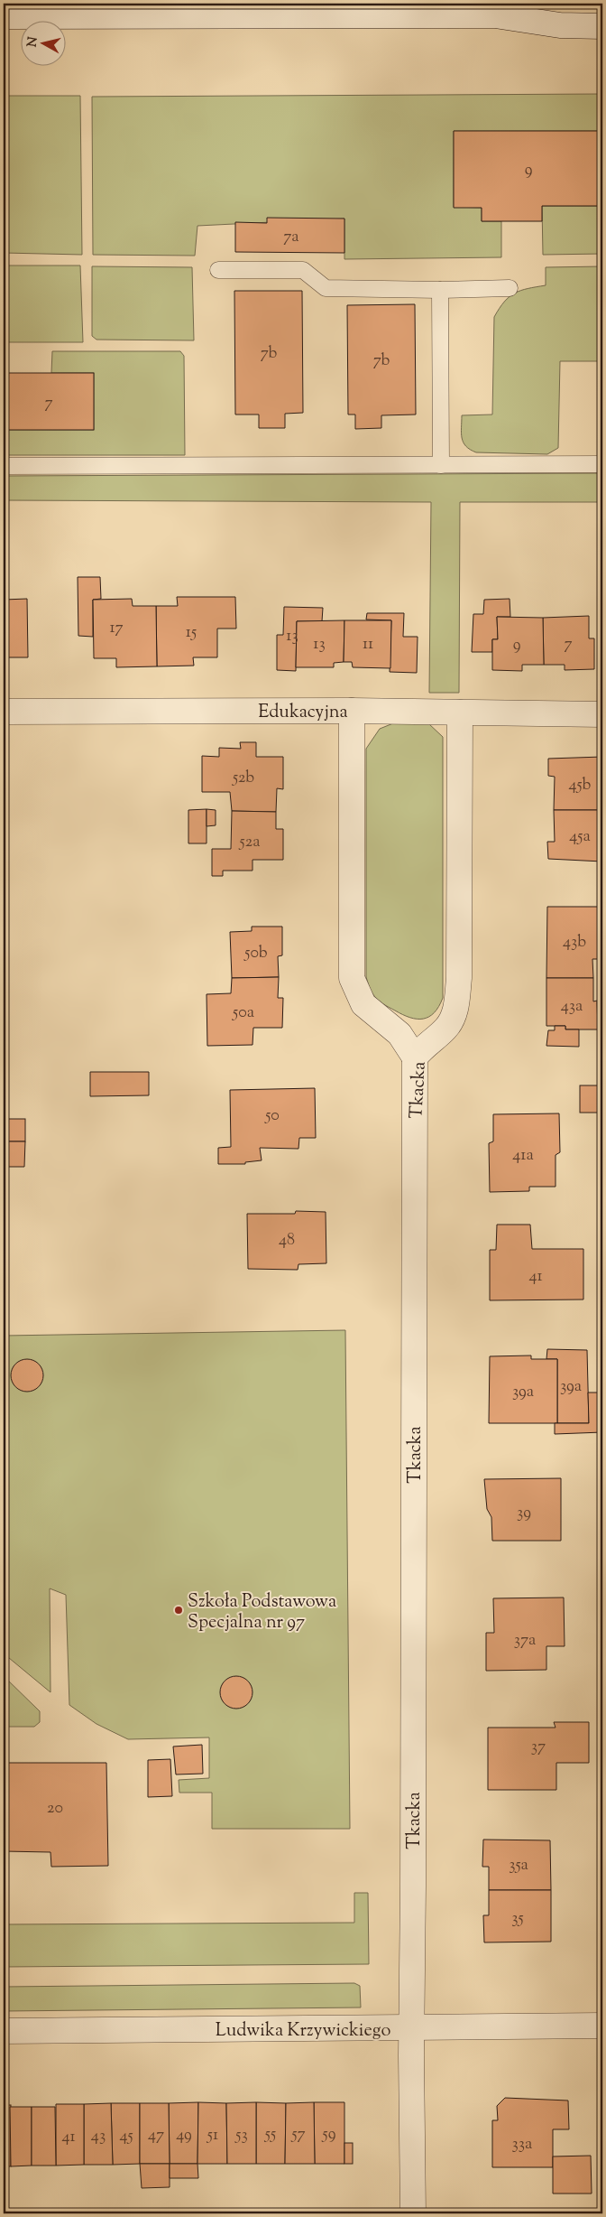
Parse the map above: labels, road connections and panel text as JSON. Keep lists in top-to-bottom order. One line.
{"streets":{"street":["Edukacyjna","Tkacka","Ludwika Krzywickiego"]},"crossings":[["Edukacyjna","Tkacka"],["Tkacka","Ludwika Krzywickiego"]],"places":["Szkoła Podstawowa Specjalna nr 97"],"house_numbers":["9","7a","7b","7b","7","17","15","13","13","11","7","9","52b","45b","45a","52a","43b","50b","43a","50a","50","41a","48","41","39a","39a","39","37a","37","20","35a","35","55","57","59","47","49","51","53","43","45","41","33a"],"north":"left"}
